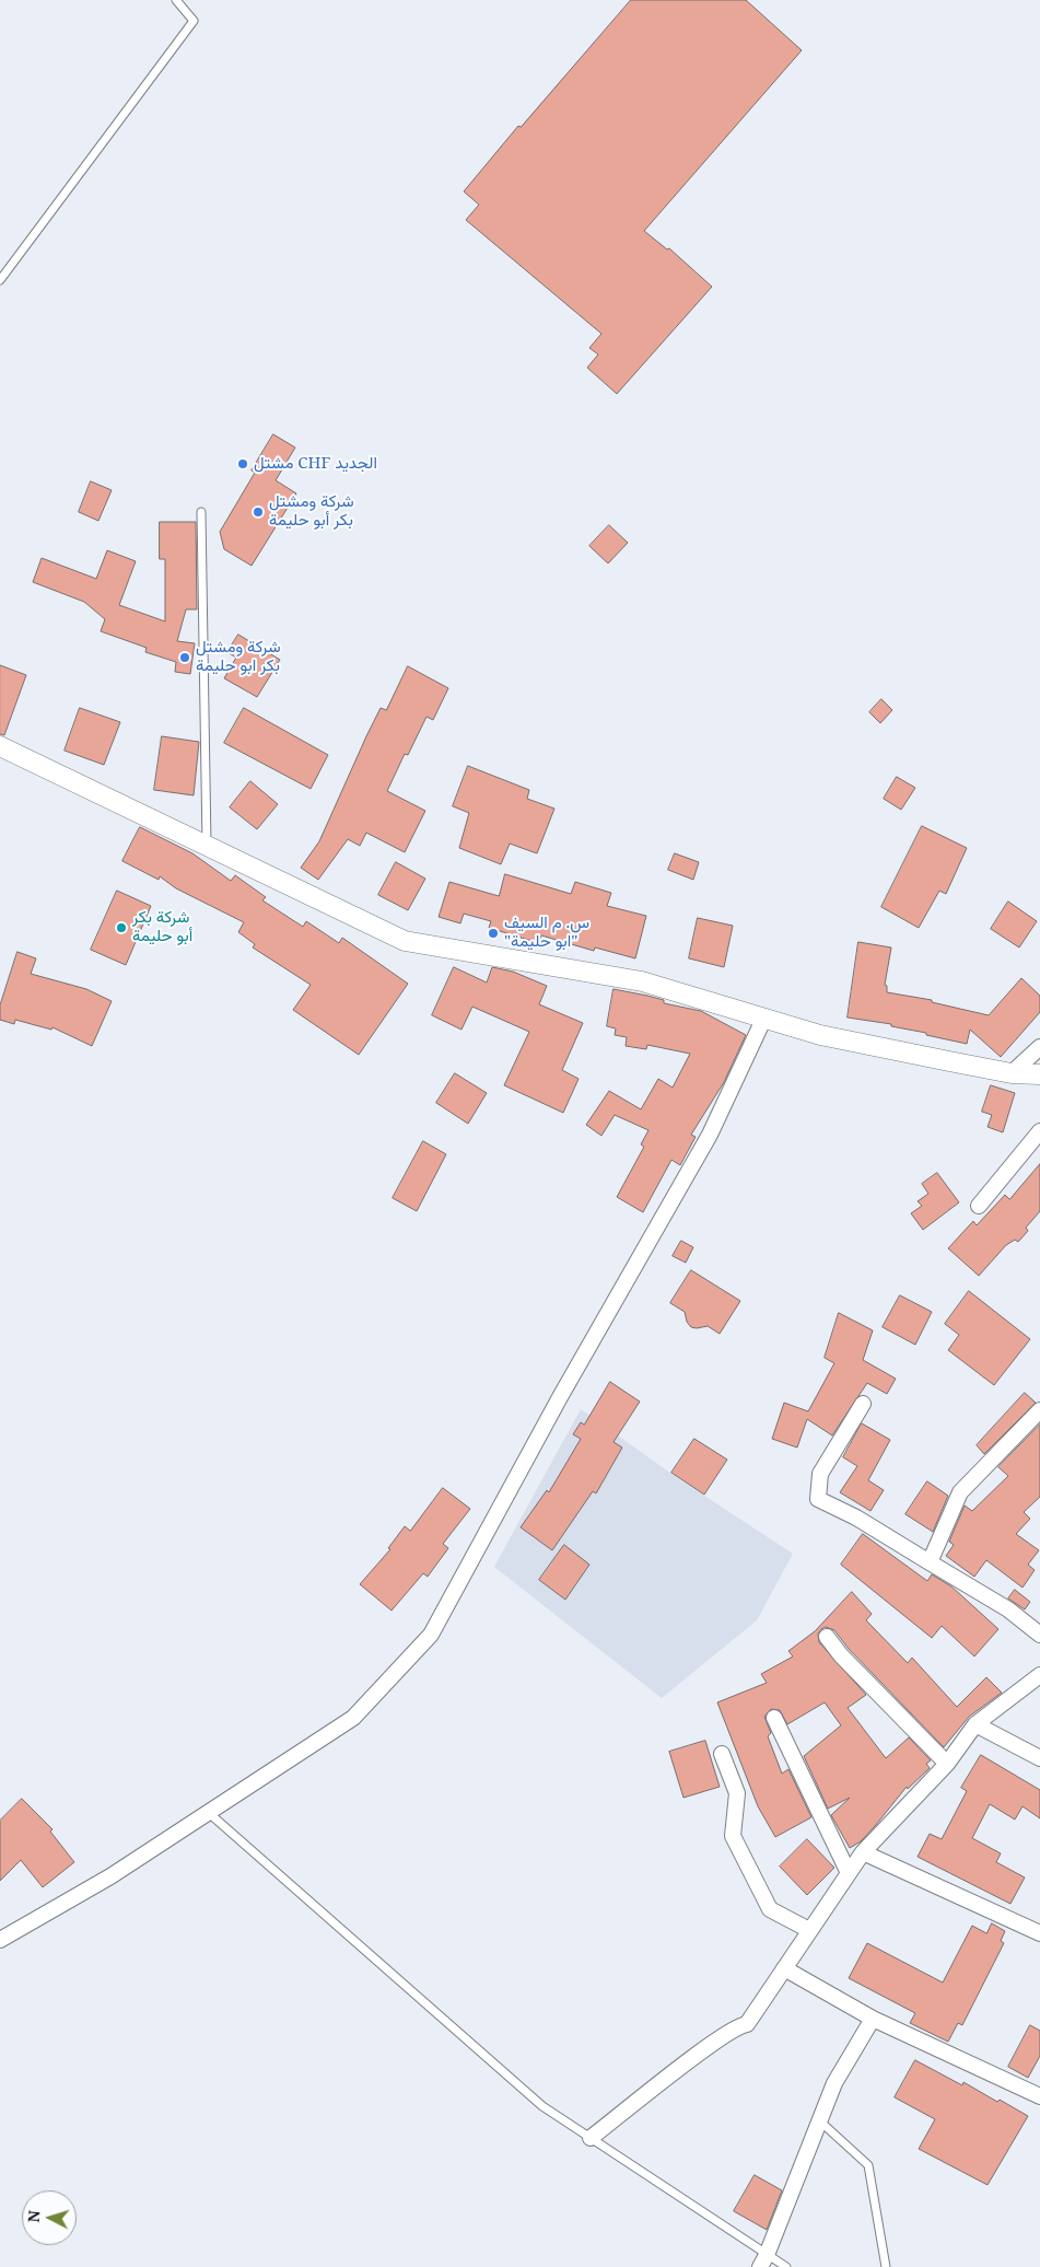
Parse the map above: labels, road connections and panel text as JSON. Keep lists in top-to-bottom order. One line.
{"places":["مشتل CHF الجديد","شركة ومشتل بكر أبو حليمة","شركة ومشتل بكر ابو حليمة","شركة بكر أبو حليمة","س. م السيف \"ابو حليمة\""],"north":"left"}
